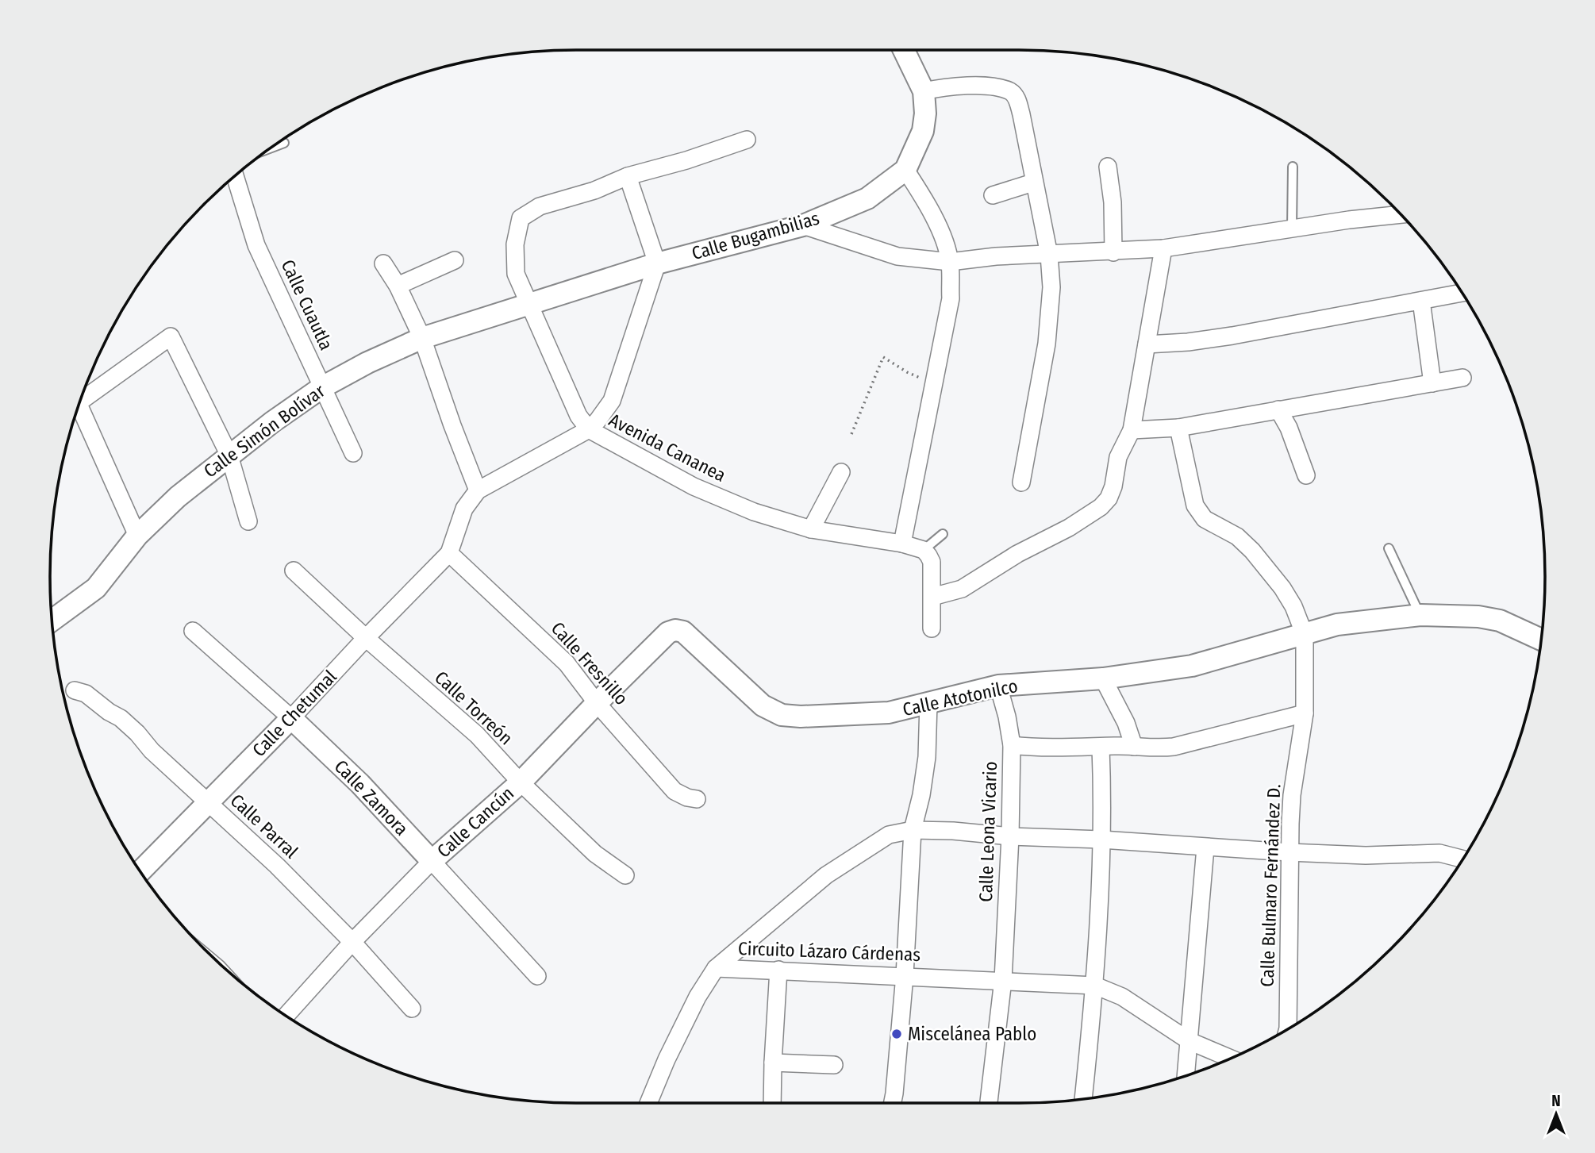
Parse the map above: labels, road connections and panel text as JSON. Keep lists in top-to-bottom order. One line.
{"streets":{"street":["Calle Bugambilias","Calle Cuautla","Calle Simón Bolívar","Avenida Cananea","Calle Fresnillo","Calle Atotonilco","Calle Torreón","Calle Chetumal","Calle Zamora","Calle Cancún","Calle Parral","Calle Leona Vicario","Calle Bulmaro Fernández D.","Circuito Lázaro Cárdenas"]},"crossings":[["Calle Bugambilias","Calle Simón Bolívar"],["Calle Bugambilias","Avenida Cananea"],["Calle Cuautla","Calle Simón Bolívar"],["Calle Simón Bolívar","Avenida Cananea"],["Calle Fresnillo","Calle Chetumal"],["Calle Fresnillo","Calle Cancún"],["Calle Atotonilco","Calle Cancún"],["Calle Atotonilco","Calle Leona Vicario"],["Calle Atotonilco","Calle Bulmaro Fernández D."],["Calle Torreón","Calle Chetumal"],["Calle Torreón","Calle Cancún"],["Calle Chetumal","Calle Zamora"],["Calle Chetumal","Calle Parral"],["Calle Zamora","Calle Cancún"],["Calle Cancún","Calle Parral"],["Calle Leona Vicario","Circuito Lázaro Cárdenas"],["Calle Bulmaro Fernández D.","Circuito Lázaro Cárdenas"]],"places":["Miscelánea Pablo"],"north":"top"}
